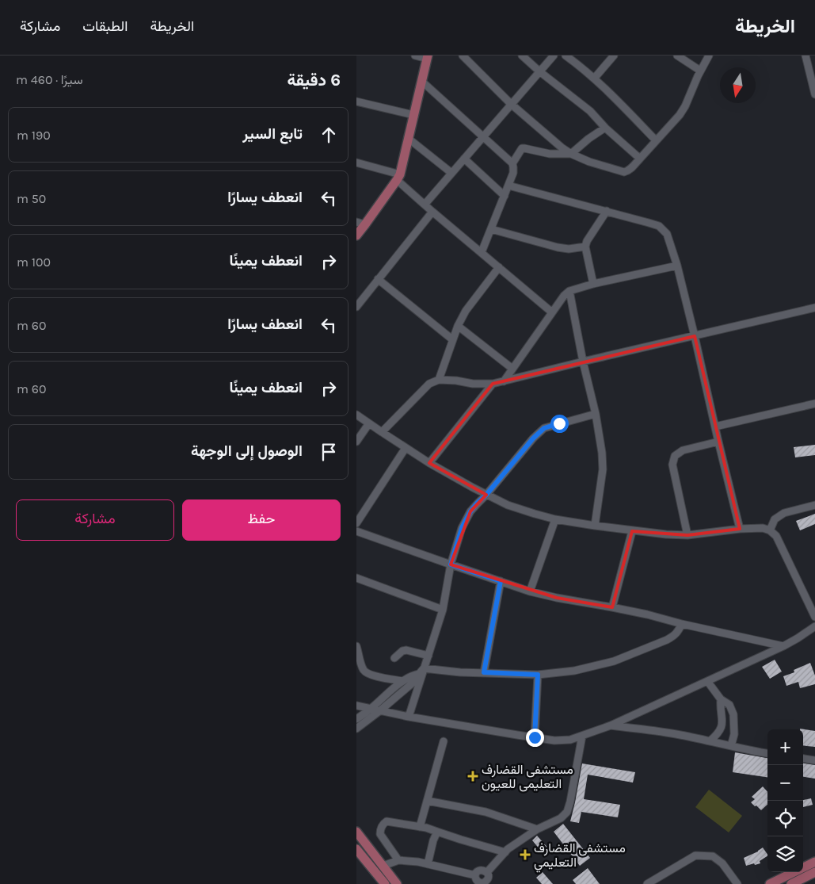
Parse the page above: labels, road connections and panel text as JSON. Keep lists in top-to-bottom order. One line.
{"places":{"health":["مستشفى القضارف التعليمى للعيون","مستشفى القضارف التعليمي"]},"north":"bottom","page":{"header":"الخريطة","nav":["الخريطة","الطبقات","مشاركة"],"heading":["6 دقيقة","سيرًا · 460 m"],"list":[["تابع السير","190 m"],["انعطف يسارًا","50 m"],["انعطف يمينًا","100 m"],["انعطف يسارًا","60 m"],["انعطف يمينًا","60 m"],"الوصول إلى الوجهة"],"buttons":["حفظ","مشاركة"],"map_buttons":["+","−"]}}
